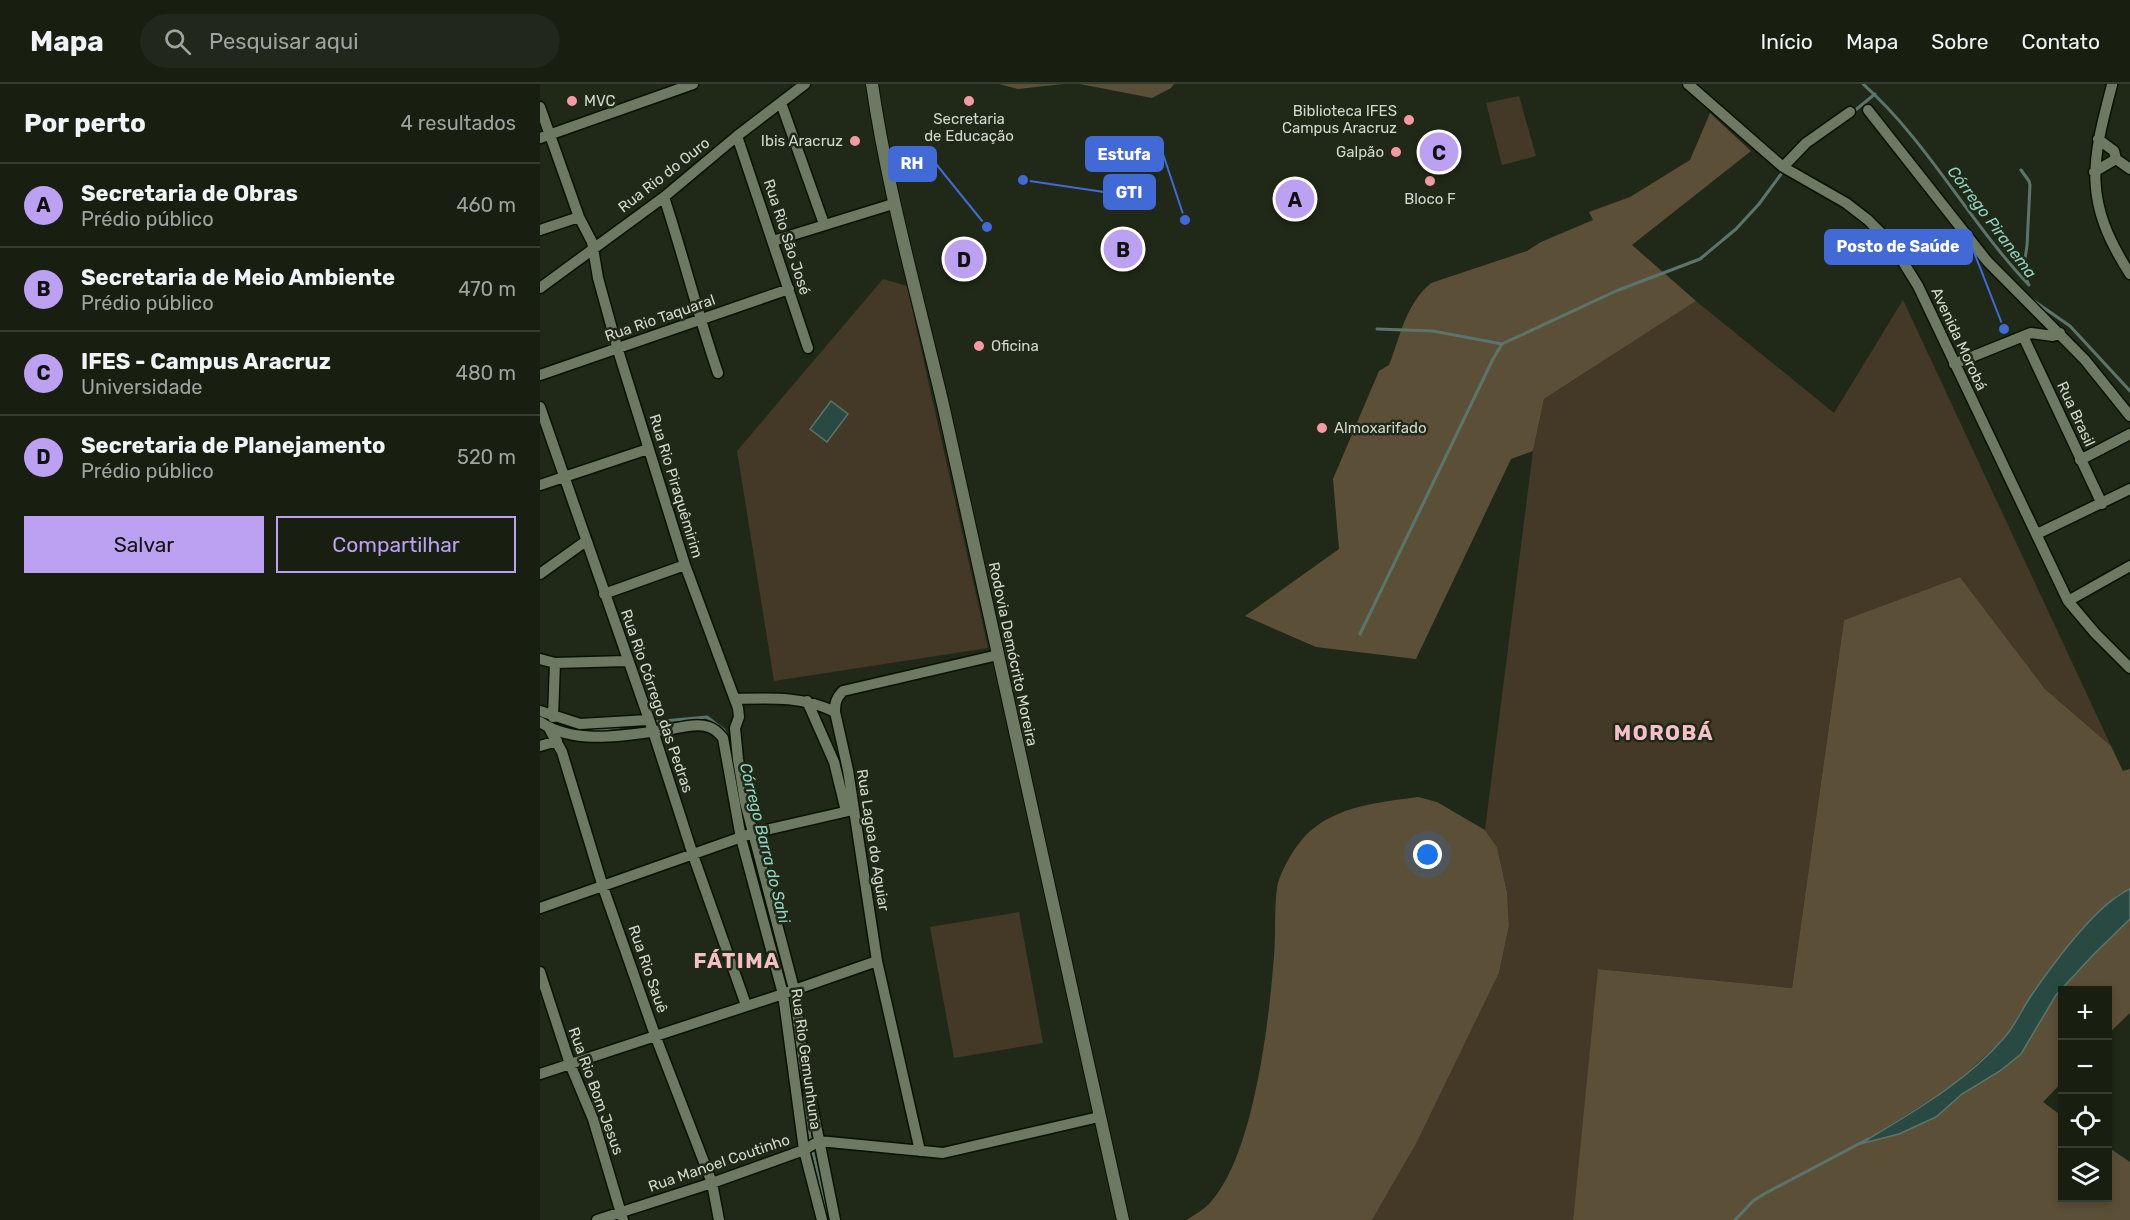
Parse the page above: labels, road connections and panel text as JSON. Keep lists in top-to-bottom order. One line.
{"streets":{"street":["Rua Rio do Ouro","Rua Rio São José","Rua Rio Taquaral","Avenida Morobá","Rua Brasil","Rua Rio Piraquêmirim","Rodovia Demócrito Moreira","Rua Rio Córrego das Pedras","Rua Lagoa do Aguiar","Rua Rio Sauê","Rua Rio Gemunhuna","Rua Rio Bom Jesus","Rua Manoel Coutinho"]},"crossings":[["Rua Rio do Ouro","Rua Rio São José"],["Rua Rio do Ouro","Rua Rio Piraquêmirim"],["Rua Rio São José","Rua Rio Taquaral"],["Rua Rio Taquaral","Rua Rio Piraquêmirim"],["Rua Rio Piraquêmirim","Rua Rio Gemunhuna"],["Rua Rio Córrego das Pedras","Rua Rio Gemunhuna"],["Rua Rio Sauê","Rua Rio Gemunhuna"],["Rua Rio Sauê","Rua Manoel Coutinho"],["Rua Rio Gemunhuna","Rua Manoel Coutinho"],["Rua Rio Bom Jesus","Rua Manoel Coutinho"]],"districts":["MOROBÁ","FÁTIMA"],"water":["Córrego Piranema","Córrego Barra do Sahi"],"places":["MVC","Secretaria de Educação","Biblioteca IFES Campus Aracruz","Ibis Aracruz","Galpão","GTI","Bloco F","Estufa","RH","Posto de Saúde","Oficina","Almoxarifado"],"page":{"header":"Mapa","search":"Pesquisar aqui","nav":["Início","Mapa","Sobre","Contato"],"heading":["Por perto","4 resultados"],"pins":["C","A","B","D"],"list":[{"mark":"A","name":"Secretaria de Obras","note":"Prédio público","value":"460 m"},{"mark":"B","name":"Secretaria de Meio Ambiente","note":"Prédio público","value":"470 m"},{"mark":"C","name":"IFES - Campus Aracruz","note":"Universidade","value":"480 m"},{"mark":"D","name":"Secretaria de Planejamento","note":"Prédio público","value":"520 m"}],"buttons":["Salvar","Compartilhar"],"map_buttons":["+","−"]}}
